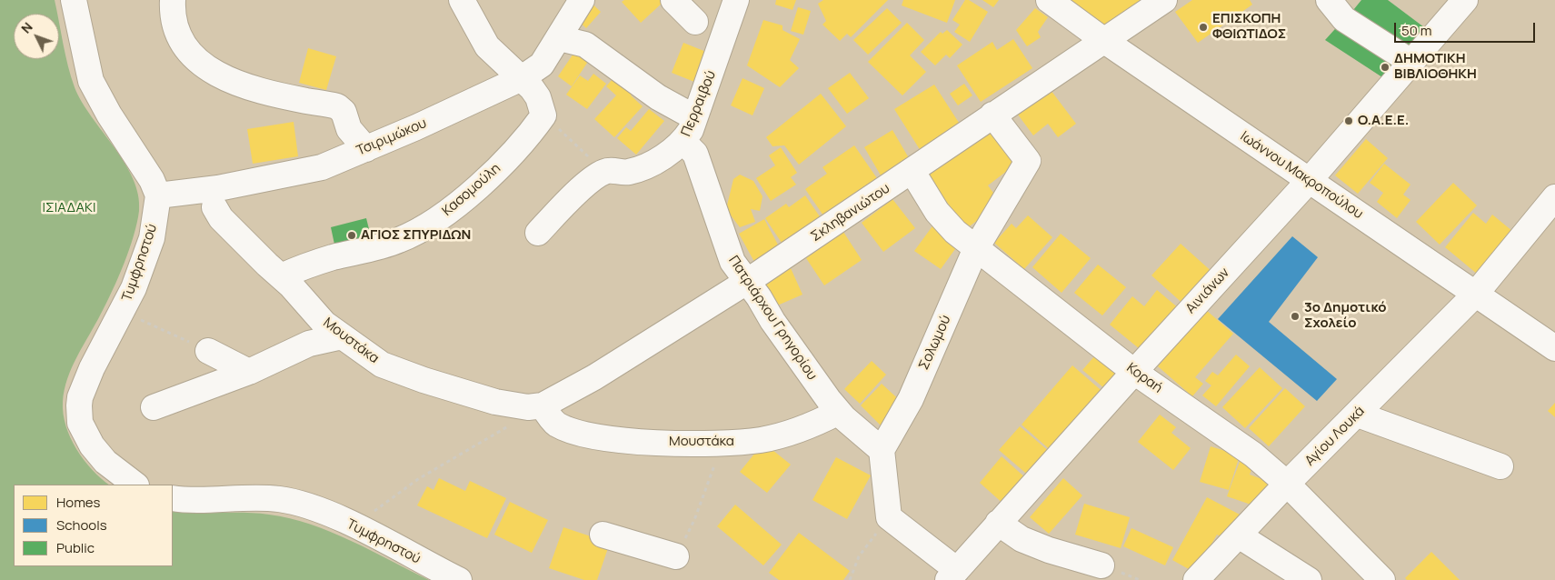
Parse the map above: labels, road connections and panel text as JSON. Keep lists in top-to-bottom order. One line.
{"streets":{"street":["Περραιβού","Τσιριμώκου","Ιωάννου Μακροπούλου","Κασομούλη","Σκληβανιώτου","Τυμφρηστού","Αινιάνων","Πατριάρχου Γρηγορίου","Μουστάκα","Σολωμού","Κοραή","Αγίου Λουκά"]},"crossings":[["Περραιβού","Πατριάρχου Γρηγορίου"],["Τσιριμώκου","Τυμφρηστού"],["Ιωάννου Μακροπούλου","Σκληβανιώτου"],["Ιωάννου Μακροπούλου","Αινιάνων"],["Ιωάννου Μακροπούλου","Αγίου Λουκά"],["Κασομούλη","Μουστάκα"],["Σκληβανιώτου","Πατριάρχου Γρηγορίου"],["Σκληβανιώτου","Μουστάκα"],["Σκληβανιώτου","Σολωμού"],["Σκληβανιώτου","Κοραή"],["Αινιάνων","Κοραή"],["Πατριάρχου Γρηγορίου","Μουστάκα"],["Πατριάρχου Γρηγορίου","Σολωμού"],["Σολωμού","Κοραή"],["Κοραή","Αγίου Λουκά"]],"parks":["ΙΣΙΑΔΑΚΙ"],"places":["ΕΠΙΣΚΟΠΗ ΦΘΙΩΤΙΔΟΣ","ΔΗΜΟΤΙΚΗ ΒΙΒΛΙΟΘΗΚΗ","Ο.Α.Ε.Ε.","ΑΓΙΟΣ ΣΠΥΡΙΔΩΝ","3ο Δημοτικό Σχολείο"],"legend":["Homes","Schools","Public"],"scale_bar":"50 m","north":"top left"}
